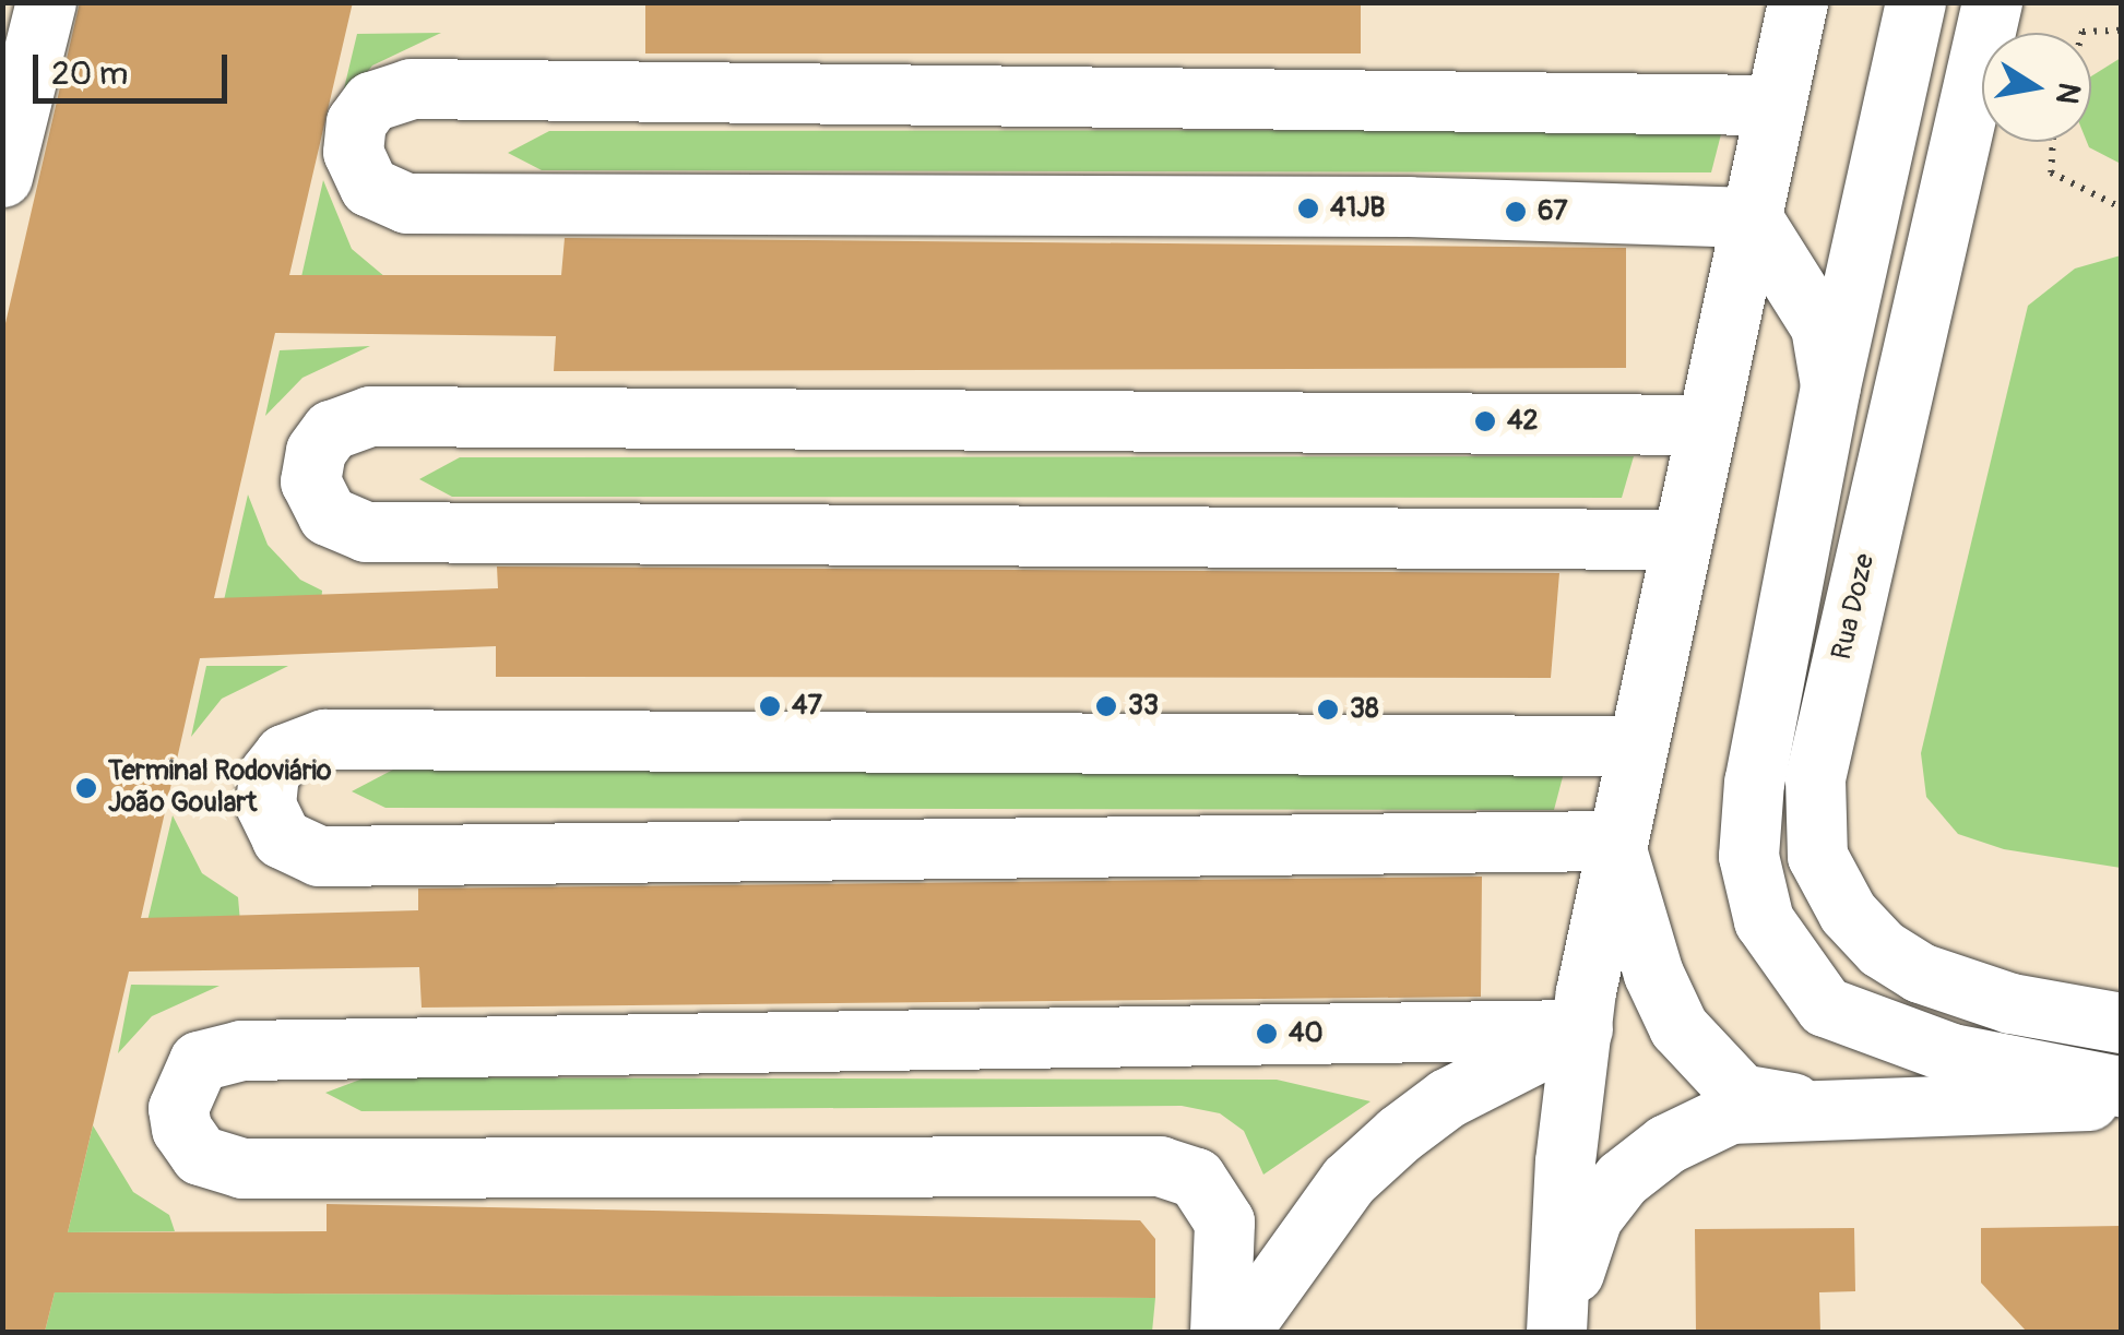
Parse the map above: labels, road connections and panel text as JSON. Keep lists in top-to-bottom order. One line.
{"streets":{"street":["Rua Doze"]},"places":["41JB","67","42","47","33","38","Terminal Rodoviário João Goulart","40"],"scale_bar":"20 m","north":"right"}
